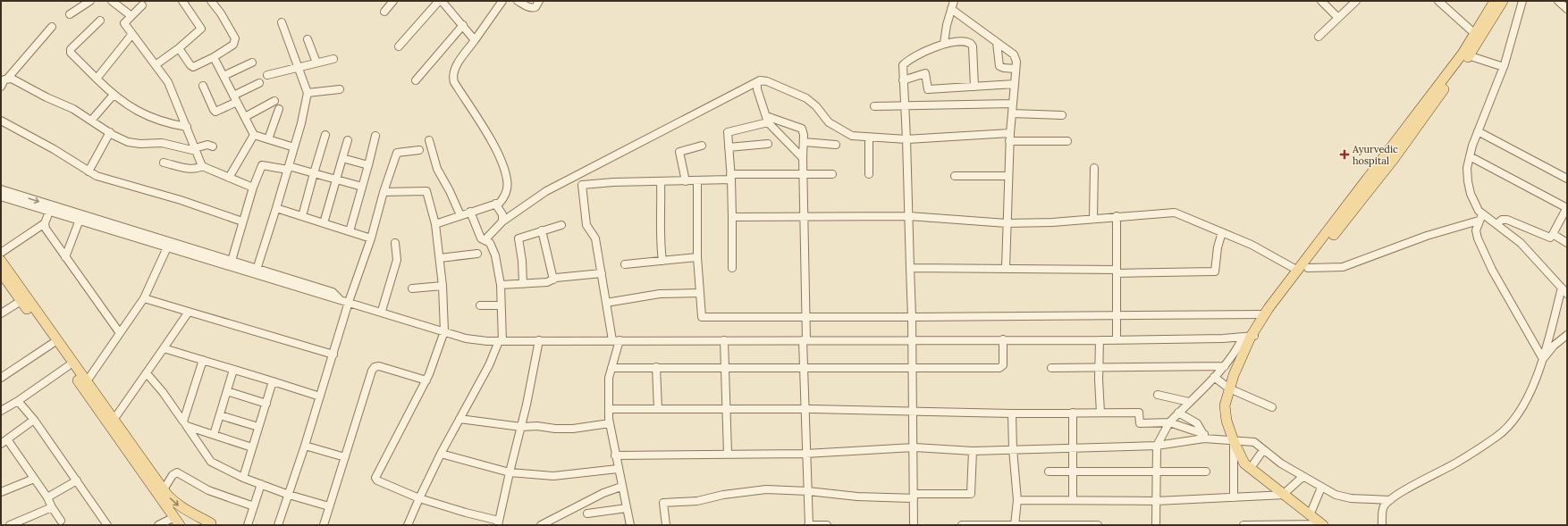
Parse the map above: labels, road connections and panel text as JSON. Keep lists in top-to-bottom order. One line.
{"places":{"health":["Ayurvedic hospital"]}}
